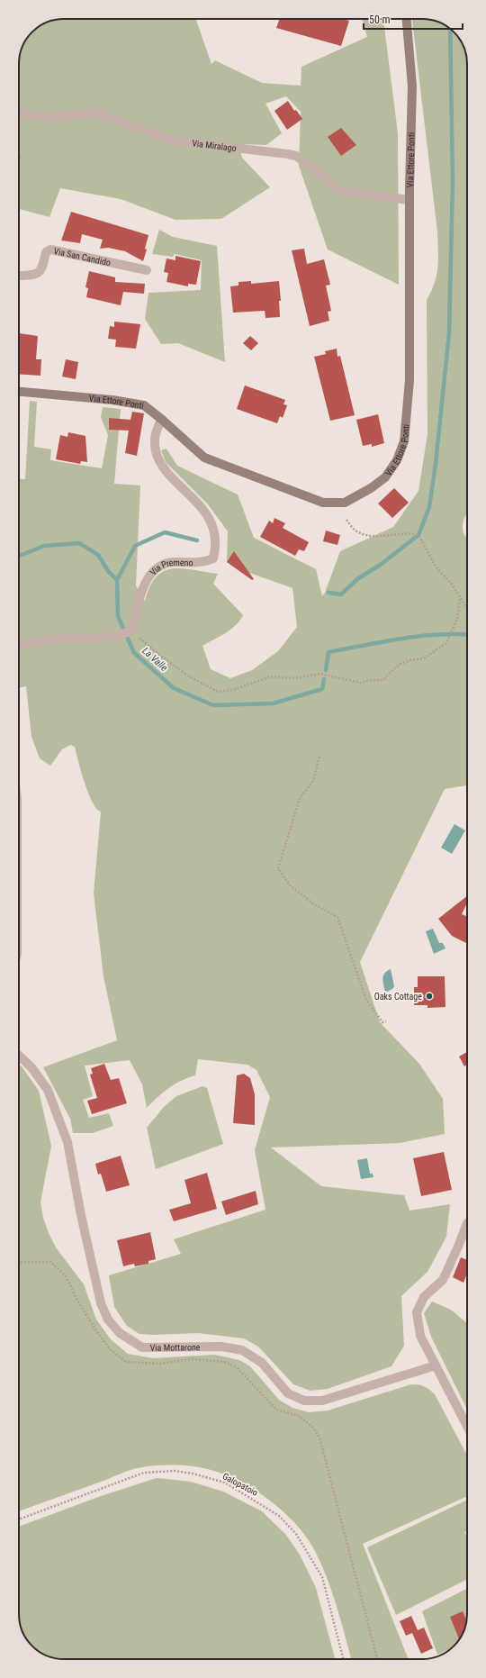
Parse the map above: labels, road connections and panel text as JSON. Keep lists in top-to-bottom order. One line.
{"streets":{"street":["Via Miralago","Via Ettore Ponti","Via San Candido","Via Premeno","Via Mottarone"],"path":["Galopatoio"]},"crossings":[["Via Miralago","Via Ettore Ponti"],["Via Ettore Ponti","Via Premeno"]],"water":["La Valle"],"places":["Oaks Cottage"],"scale_bar":"50 m"}
